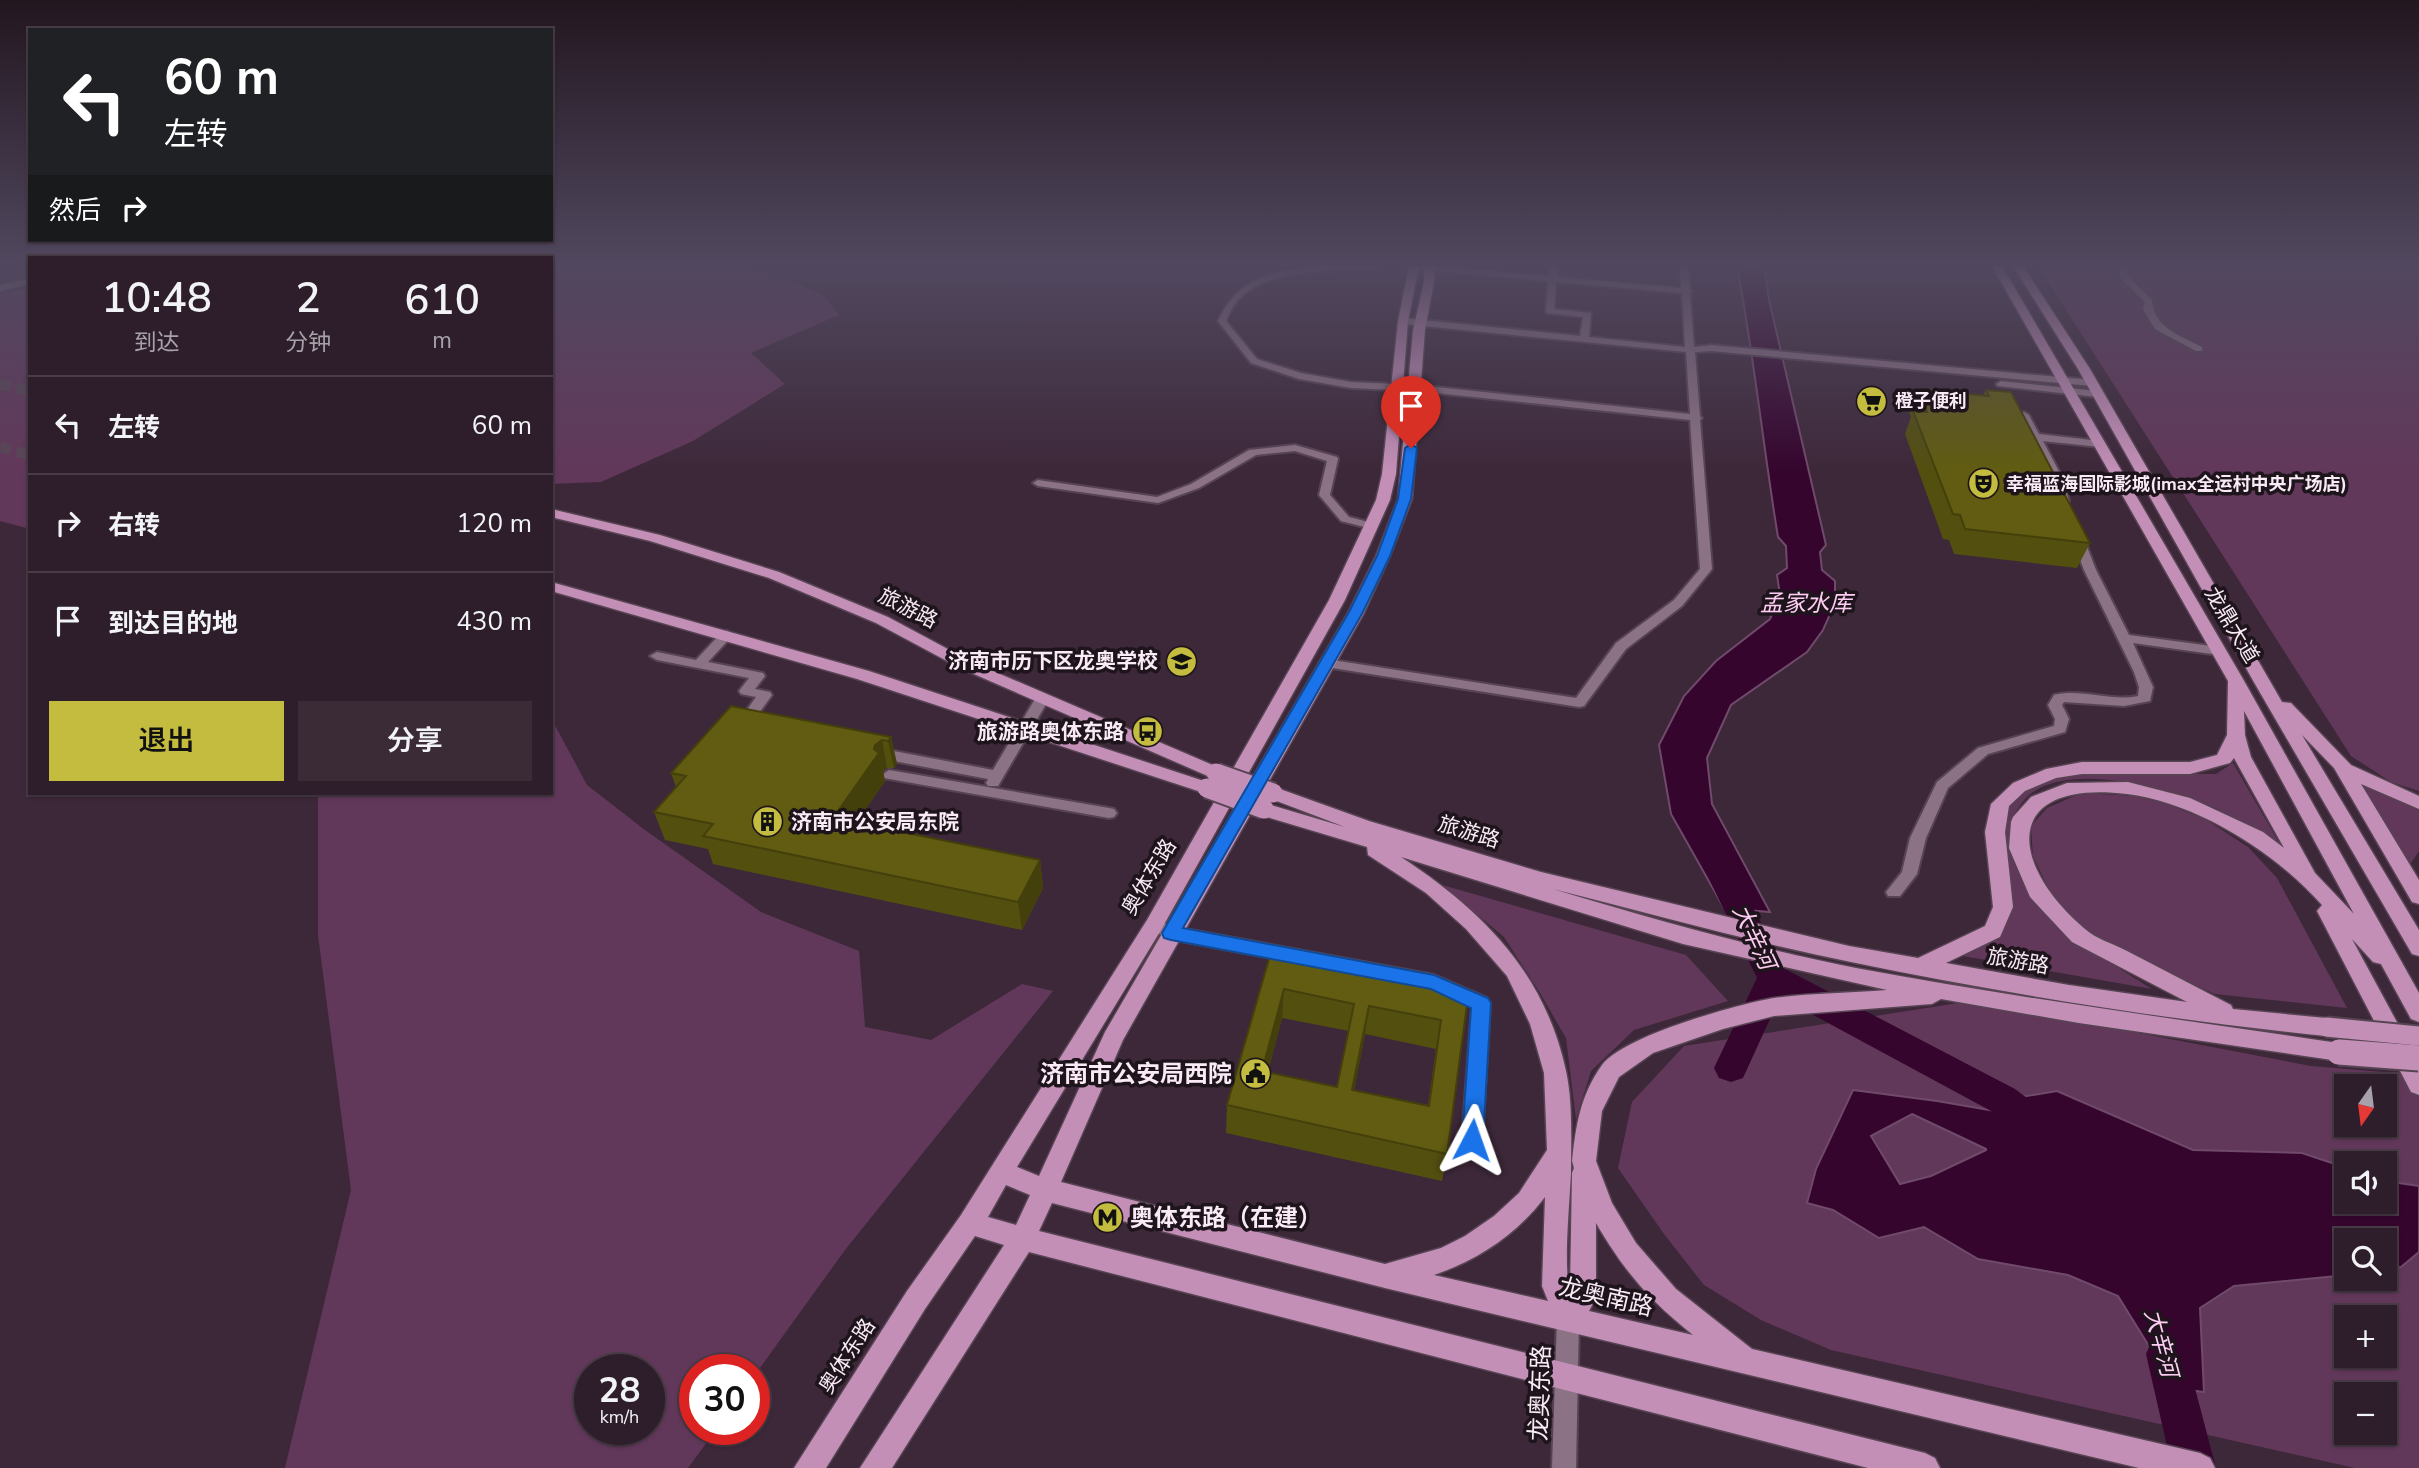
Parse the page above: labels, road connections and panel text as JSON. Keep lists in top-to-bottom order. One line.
{"streets":{"main road":["旅游路","龙鼎大道","奥体东路","龙奥南路"],"street":["龙奥东路"]},"crossings":[["奥体东路","龙奥南路"],["龙奥南路","龙奥东路"]],"water":["孟家水库","大辛河"],"places":{"supermarket":["橙子便利"],"theatre":["幸福蓝海国际影城(imax全运村中央广场店)"],"school or university":["济南市历下区龙奥学校"],"bus stop":["旅游路奥体东路"],"building":["济南市公安局东院"],"public building":["济南市公安局西院"],"metro station":["奥体东路（在建）"]},"north":"bottom","page":{"turn":["60 m","左转"],"then":"然后","eta":["10:48","到达","2","分钟","610","m"],"list":[{"name":"左转","value":"60 m"},{"name":"右转","value":"120 m"},{"name":"到达目的地","value":"430 m"}],"buttons":["退出","分享"],"map_buttons":["+","−"],"speed":"28 km/h","limit":"30"}}
